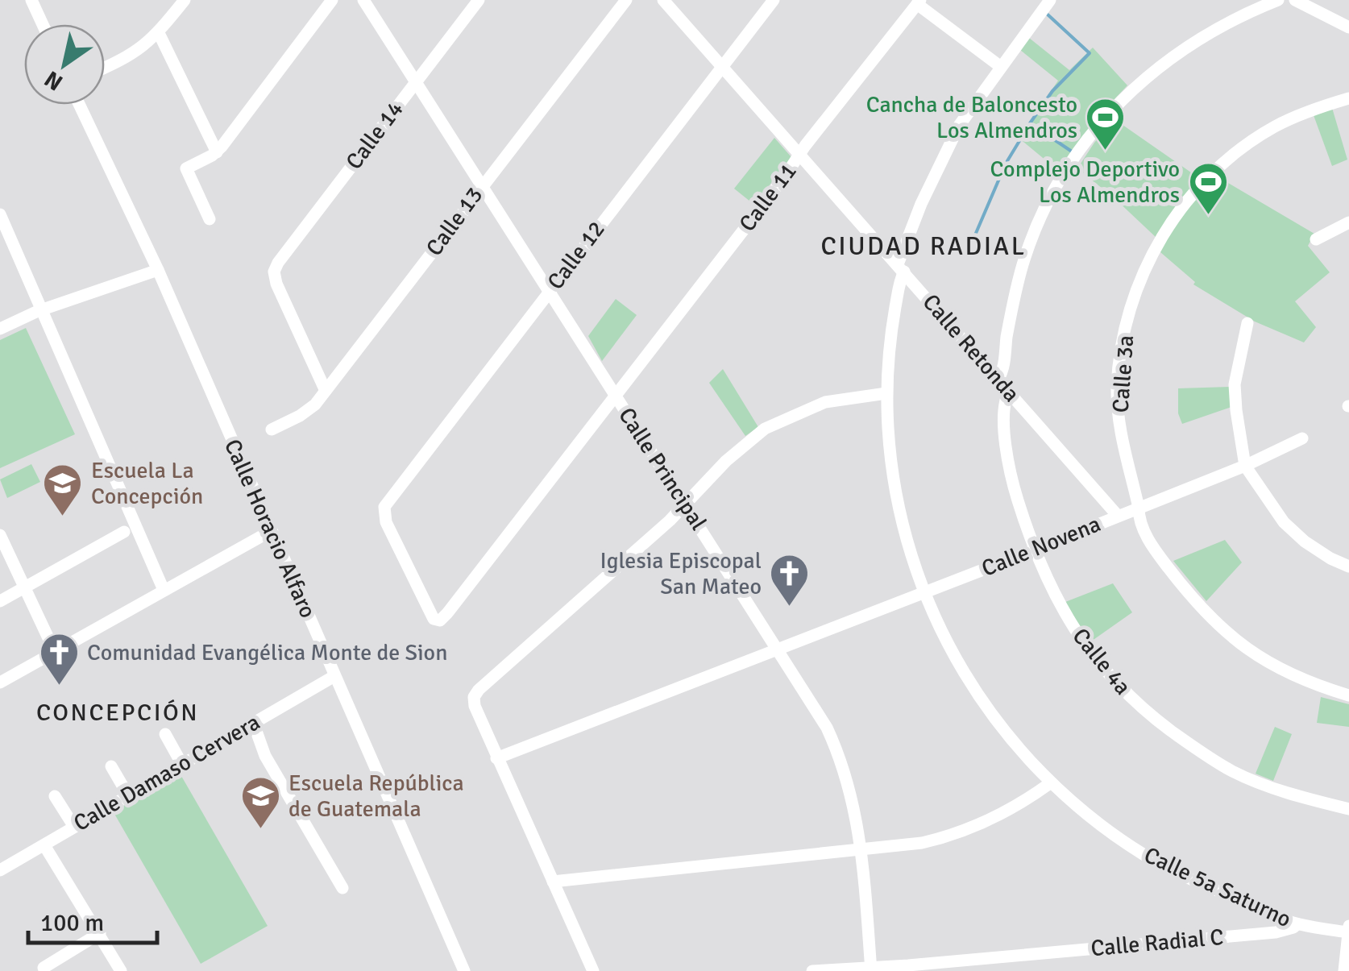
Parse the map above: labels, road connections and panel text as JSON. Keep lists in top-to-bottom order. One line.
{"streets":{"street":["Calle 14","Calle 11","Calle 13","Calle 12","Calle Retonda","Calle 3a","Calle Principal","Calle Horacio Alfaro","Calle Novena","Calle 4a","Calle Damaso Cervera","Calle 5a Saturno","Calle Radial C"]},"crossings":[["Calle 14","Calle 13"],["Calle 14","Calle Principal"],["Calle 11","Calle 12"],["Calle 11","Calle Retonda"],["Calle 11","Calle Principal"],["Calle 13","Calle Principal"],["Calle 12","Calle Retonda"],["Calle 12","Calle Principal"],["Calle Retonda","Calle Novena"],["Calle Retonda","Calle 4a"],["Calle Retonda","Calle 5a Saturno"],["Calle 3a","Calle Novena"],["Calle Principal","Calle Novena"],["Calle Principal","Calle Radial C"],["Calle Horacio Alfaro","Calle Damaso Cervera"],["Calle Novena","Calle 4a"],["Calle Novena","Calle 5a Saturno"],["Calle 5a Saturno","Calle Radial C"]],"districts":["CIUDAD RADIAL","CONCEPCIÓN"],"places":{"sports":["Cancha de Baloncesto Los Almendros","Complejo Deportivo Los Almendros"],"school or university":["Escuela La Concepción","Escuela República de Guatemala"],"church":["Iglesia Episcopal San Mateo","Comunidad Evangélica Monte de Sion"]},"scale_bar":"100 m","north":"bottom left"}
